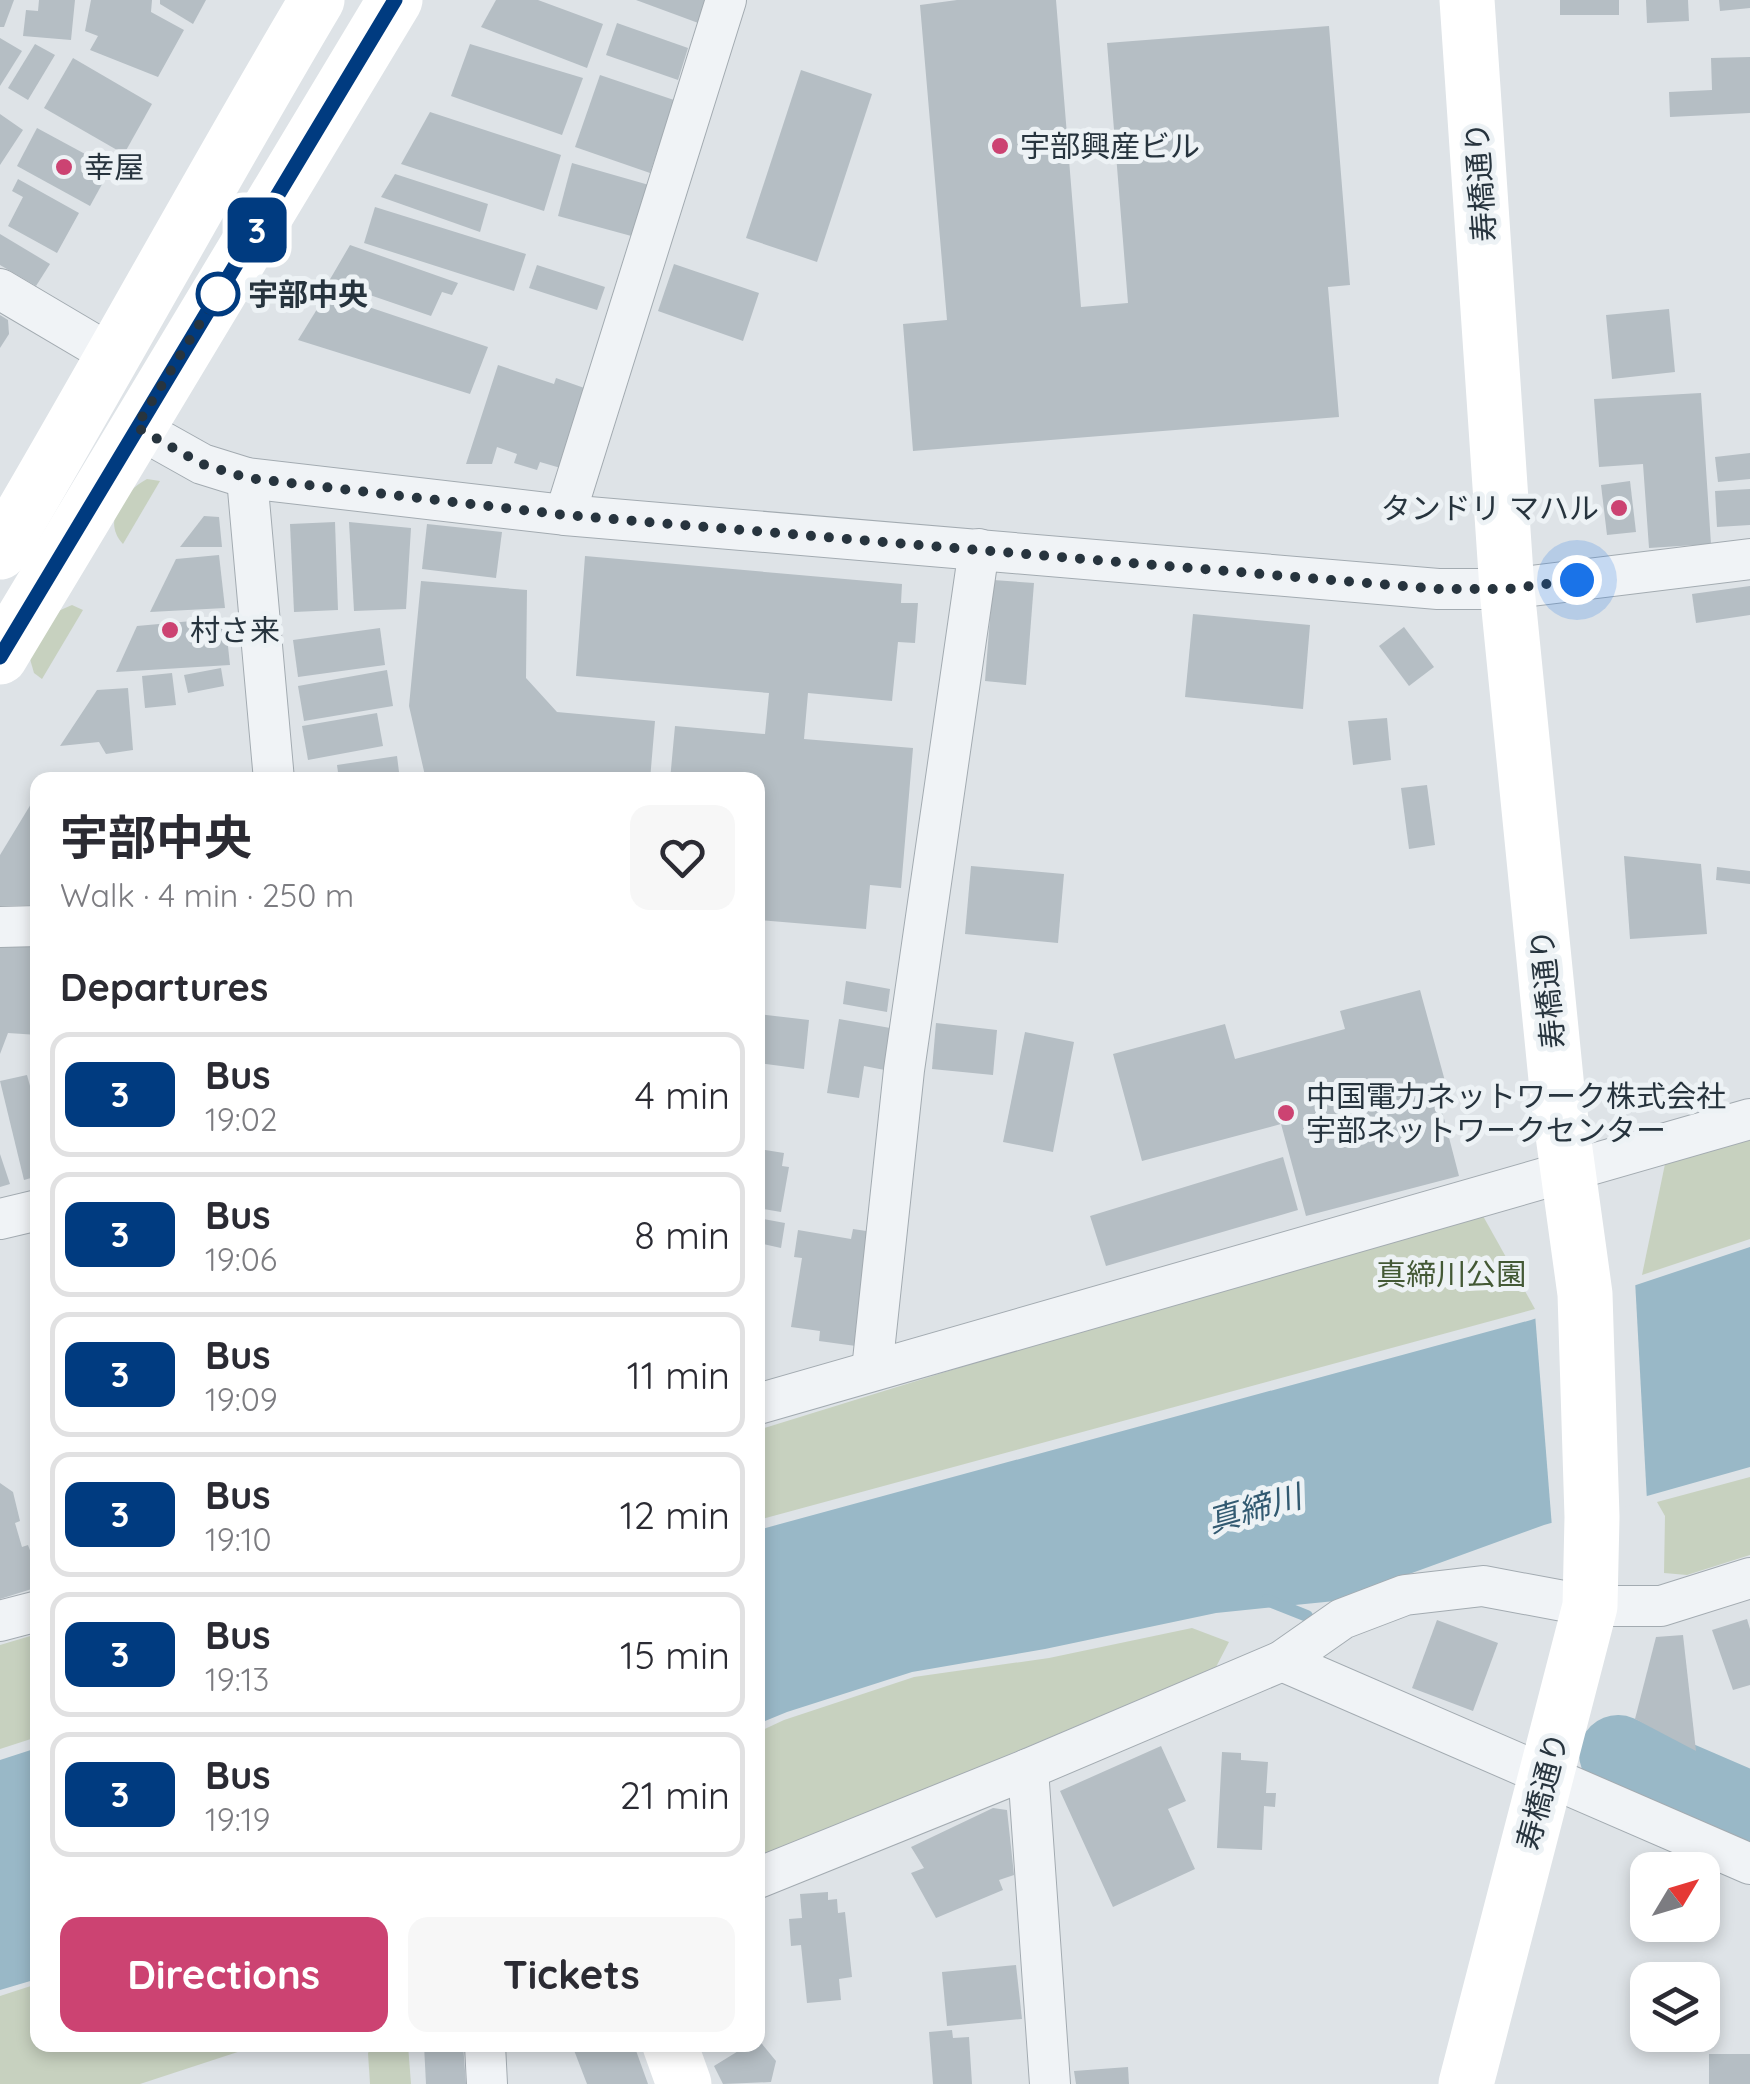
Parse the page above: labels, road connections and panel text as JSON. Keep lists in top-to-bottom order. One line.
{"streets":{"street":["寿橋通り"]},"water":["真締川"],"parks":["真締川公園"],"places":["宇部興産ビル","幸屋","宇部中央","タンドリ マハル","村さ来","中国電力ネットワーク株式会社 宇部ネットワークセンター"],"lines":["bus line 3"],"north":"top right","page":{"on_map":"3","heading":[["宇部中央","Walk · 4 min · 250 m"],"Departures"],"list":[{"mark":"3","name":"Bus","note":"19:02","value":"4 min"},{"mark":"3","name":"Bus","note":"19:06","value":"8 min"},{"mark":"3","name":"Bus","note":"19:09","value":"11 min"},{"mark":"3","name":"Bus","note":"19:10","value":"12 min"},{"mark":"3","name":"Bus","note":"19:13","value":"15 min"},{"mark":"3","name":"Bus","note":"19:19","value":"21 min"}],"buttons":["Directions","Tickets"]}}
